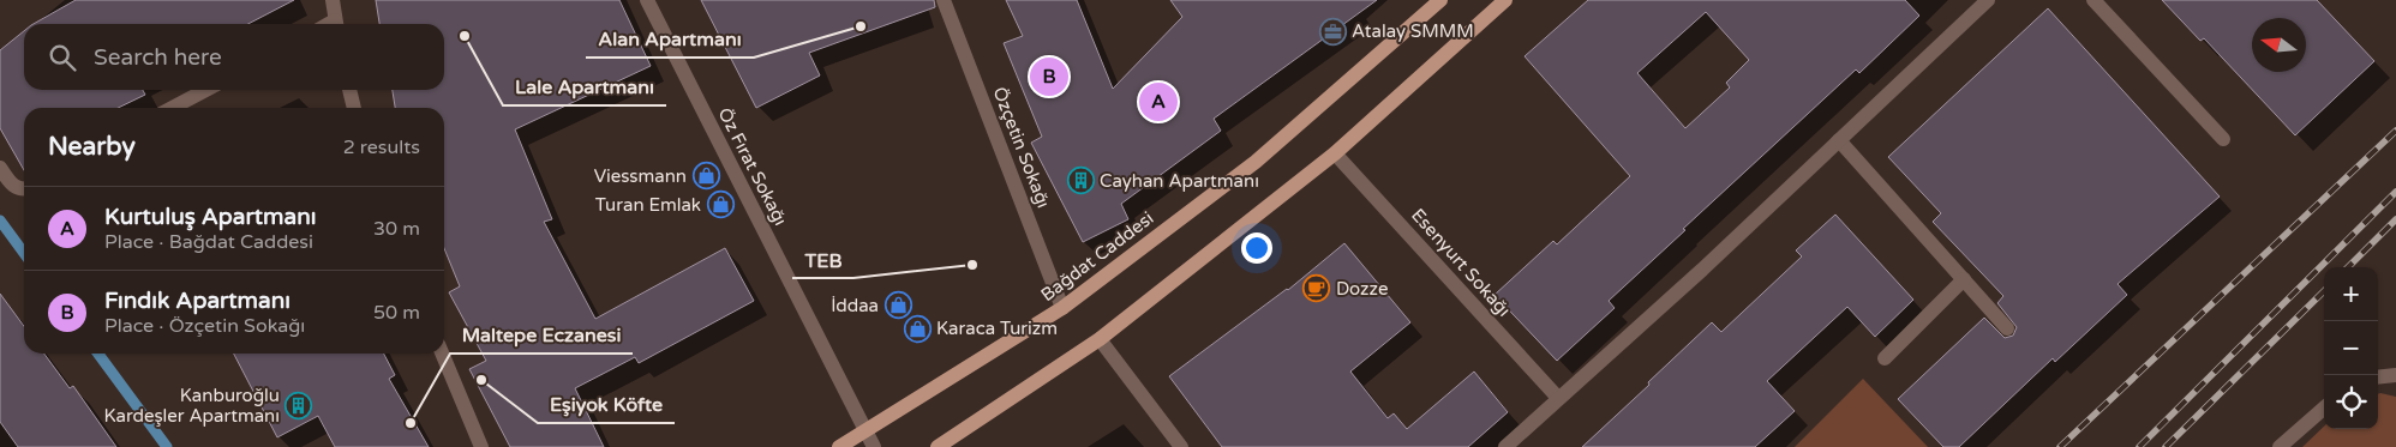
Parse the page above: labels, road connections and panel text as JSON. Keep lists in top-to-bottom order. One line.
{"streets":{"main road":["Bağdat Caddesi"],"street":["Özçetin Sokağı","Öz Fırat Sokağı","Esenyurt Sokağı"]},"crossings":[["Özçetin Sokağı","Bağdat Caddesi"],["Öz Fırat Sokağı","Bağdat Caddesi"]],"places":{"other":["Alan Apartmanı","Lale Apartmanı","TEB","Eşiyok Köfte","Maltepe Eczanesi"],"office":["Atalay SMMM"],"shop":["Viessmann","Turan Emlak","İddaa","Karaca Turizm"],"building":["Cayhan Apartmanı","Kanburoğlu Kardeşler Apartmanı"],"cafe":["Dozze"]},"north":"left","page":{"search":"Search here","pins":["B","A"],"heading":["Nearby","2 results"],"list":[{"mark":"A","name":"Kurtuluş Apartmanı","note":"Place · Bağdat Caddesi","value":"30 m"},{"mark":"B","name":"Fındık Apartmanı","note":"Place · Özçetin Sokağı","value":"50 m"}],"map_buttons":["+","−"]}}
